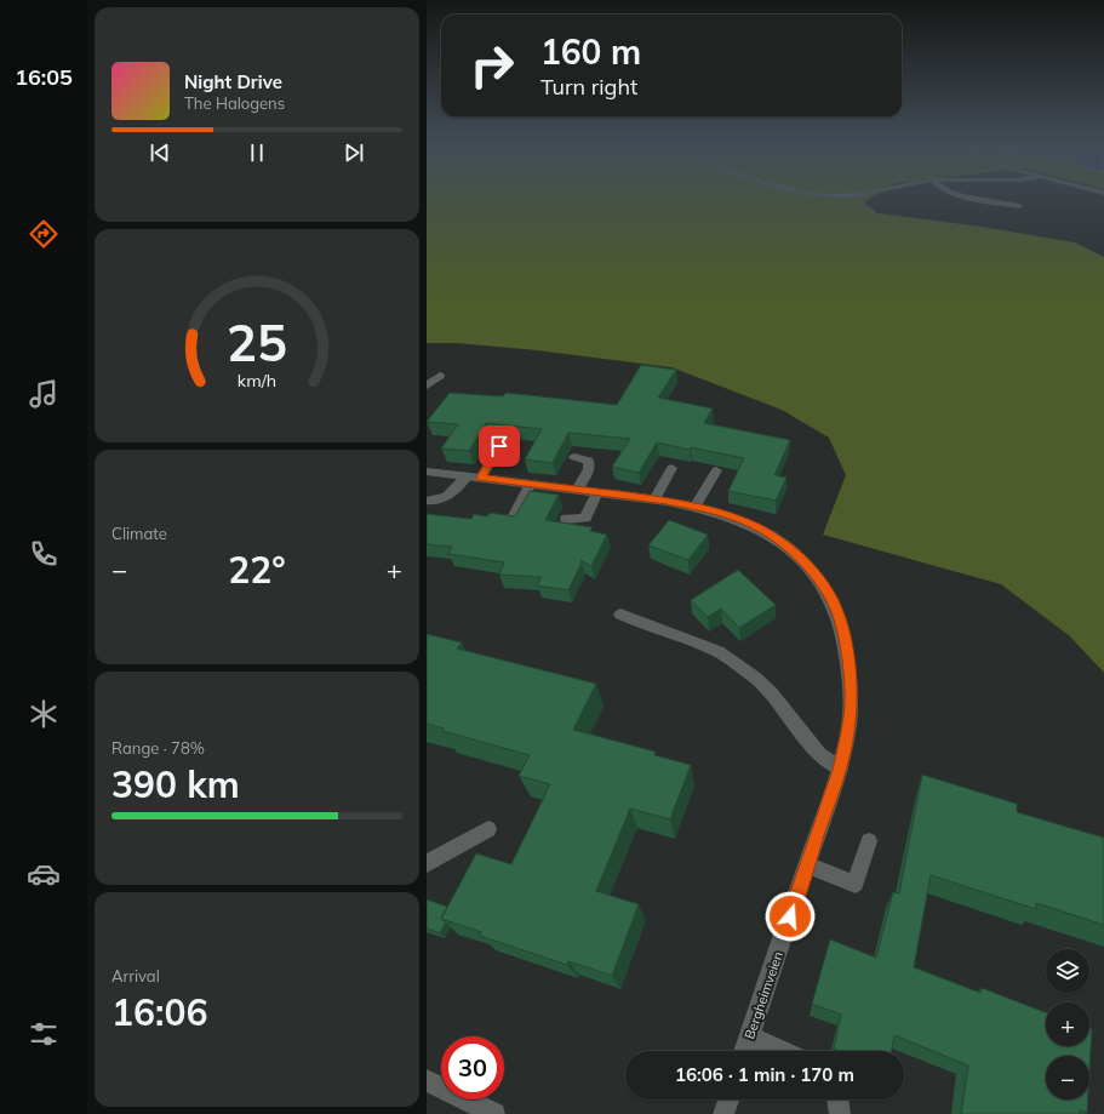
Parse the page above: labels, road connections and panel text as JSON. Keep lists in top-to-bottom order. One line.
{"streets":{"street":["Bergheimveien"]},"page":{"tabs":"16:05","turn":["160 m","Turn right"],"song":["Night Drive","The Halogens"],"tile":["Climate",["Range · 78%","390 km"],["Arrival","16:06"]],"heat":["−","22°","+"],"map_buttons":["+","−"],"limit":"30","trip":"16:06 · 1 min · 170 m","gauge":["25","km/h"]}}
